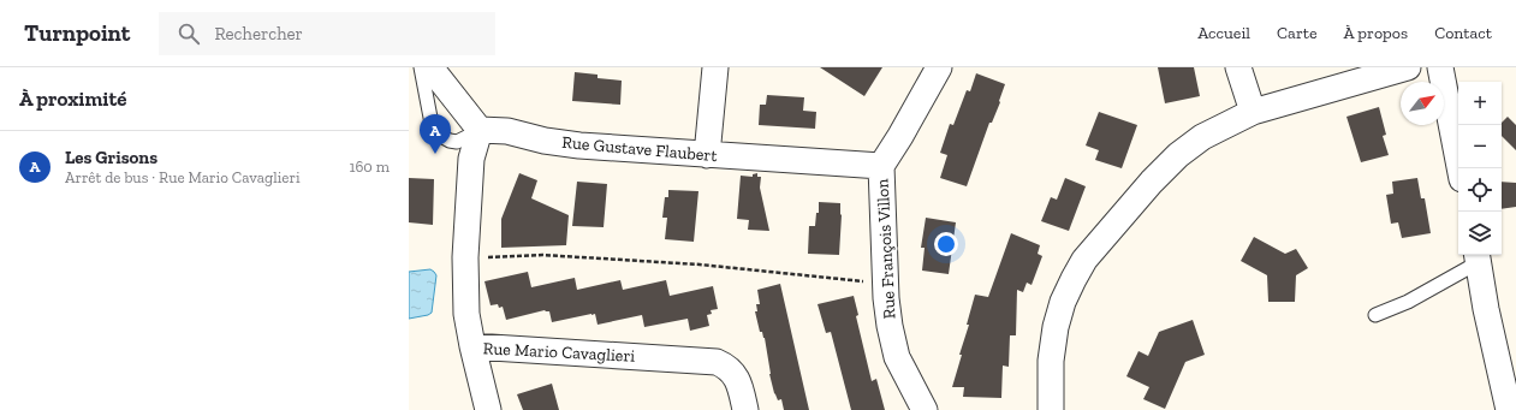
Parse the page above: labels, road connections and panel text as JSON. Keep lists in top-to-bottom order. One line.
{"streets":{"street":["Rue Gustave Flaubert","Rue François Villon","Rue Mario Cavaglieri"]},"crossings":[["Rue Gustave Flaubert","Rue François Villon"],["Rue Gustave Flaubert","Rue Mario Cavaglieri"]],"north":"top right","page":{"header":"Turnpoint","search":"Rechercher","nav":["Accueil","Carte","À propos","Contact"],"heading":"À proximité","map_buttons":["+","−"],"pins":"A","list":[{"mark":"A","name":"Les Grisons","note":"Arrêt de bus · Rue Mario Cavaglieri","value":"160 m"}]}}
